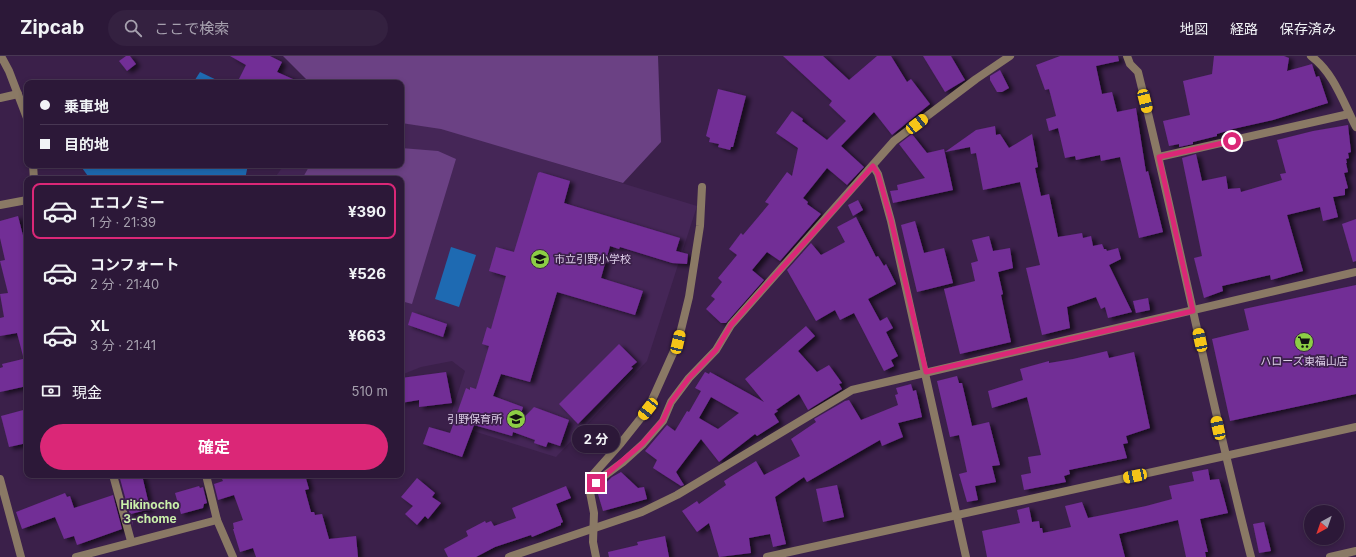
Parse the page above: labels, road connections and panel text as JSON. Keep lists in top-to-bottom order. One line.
{"districts":["Hikinocho 3-chome"],"places":{"school or university":["市立引野小学校","引野保育所"],"supermarket":["ハローズ東福山店"]},"north":"bottom left","page":{"header":"Zipcab","search":"ここで検索","nav":["地図","経路","保存済み"],"banner":["乗車地","目的地"],"list":[{"name":"エコノミー","note":"1 分 · 21:39","value":"¥390"},{"name":"コンフォート","note":"2 分 · 21:40","value":"¥526"},{"name":"XL","note":"3 分 · 21:41","value":"¥663"}],"pay":["現金","510 m"],"buttons":"確定","bubble":"2 分"}}
